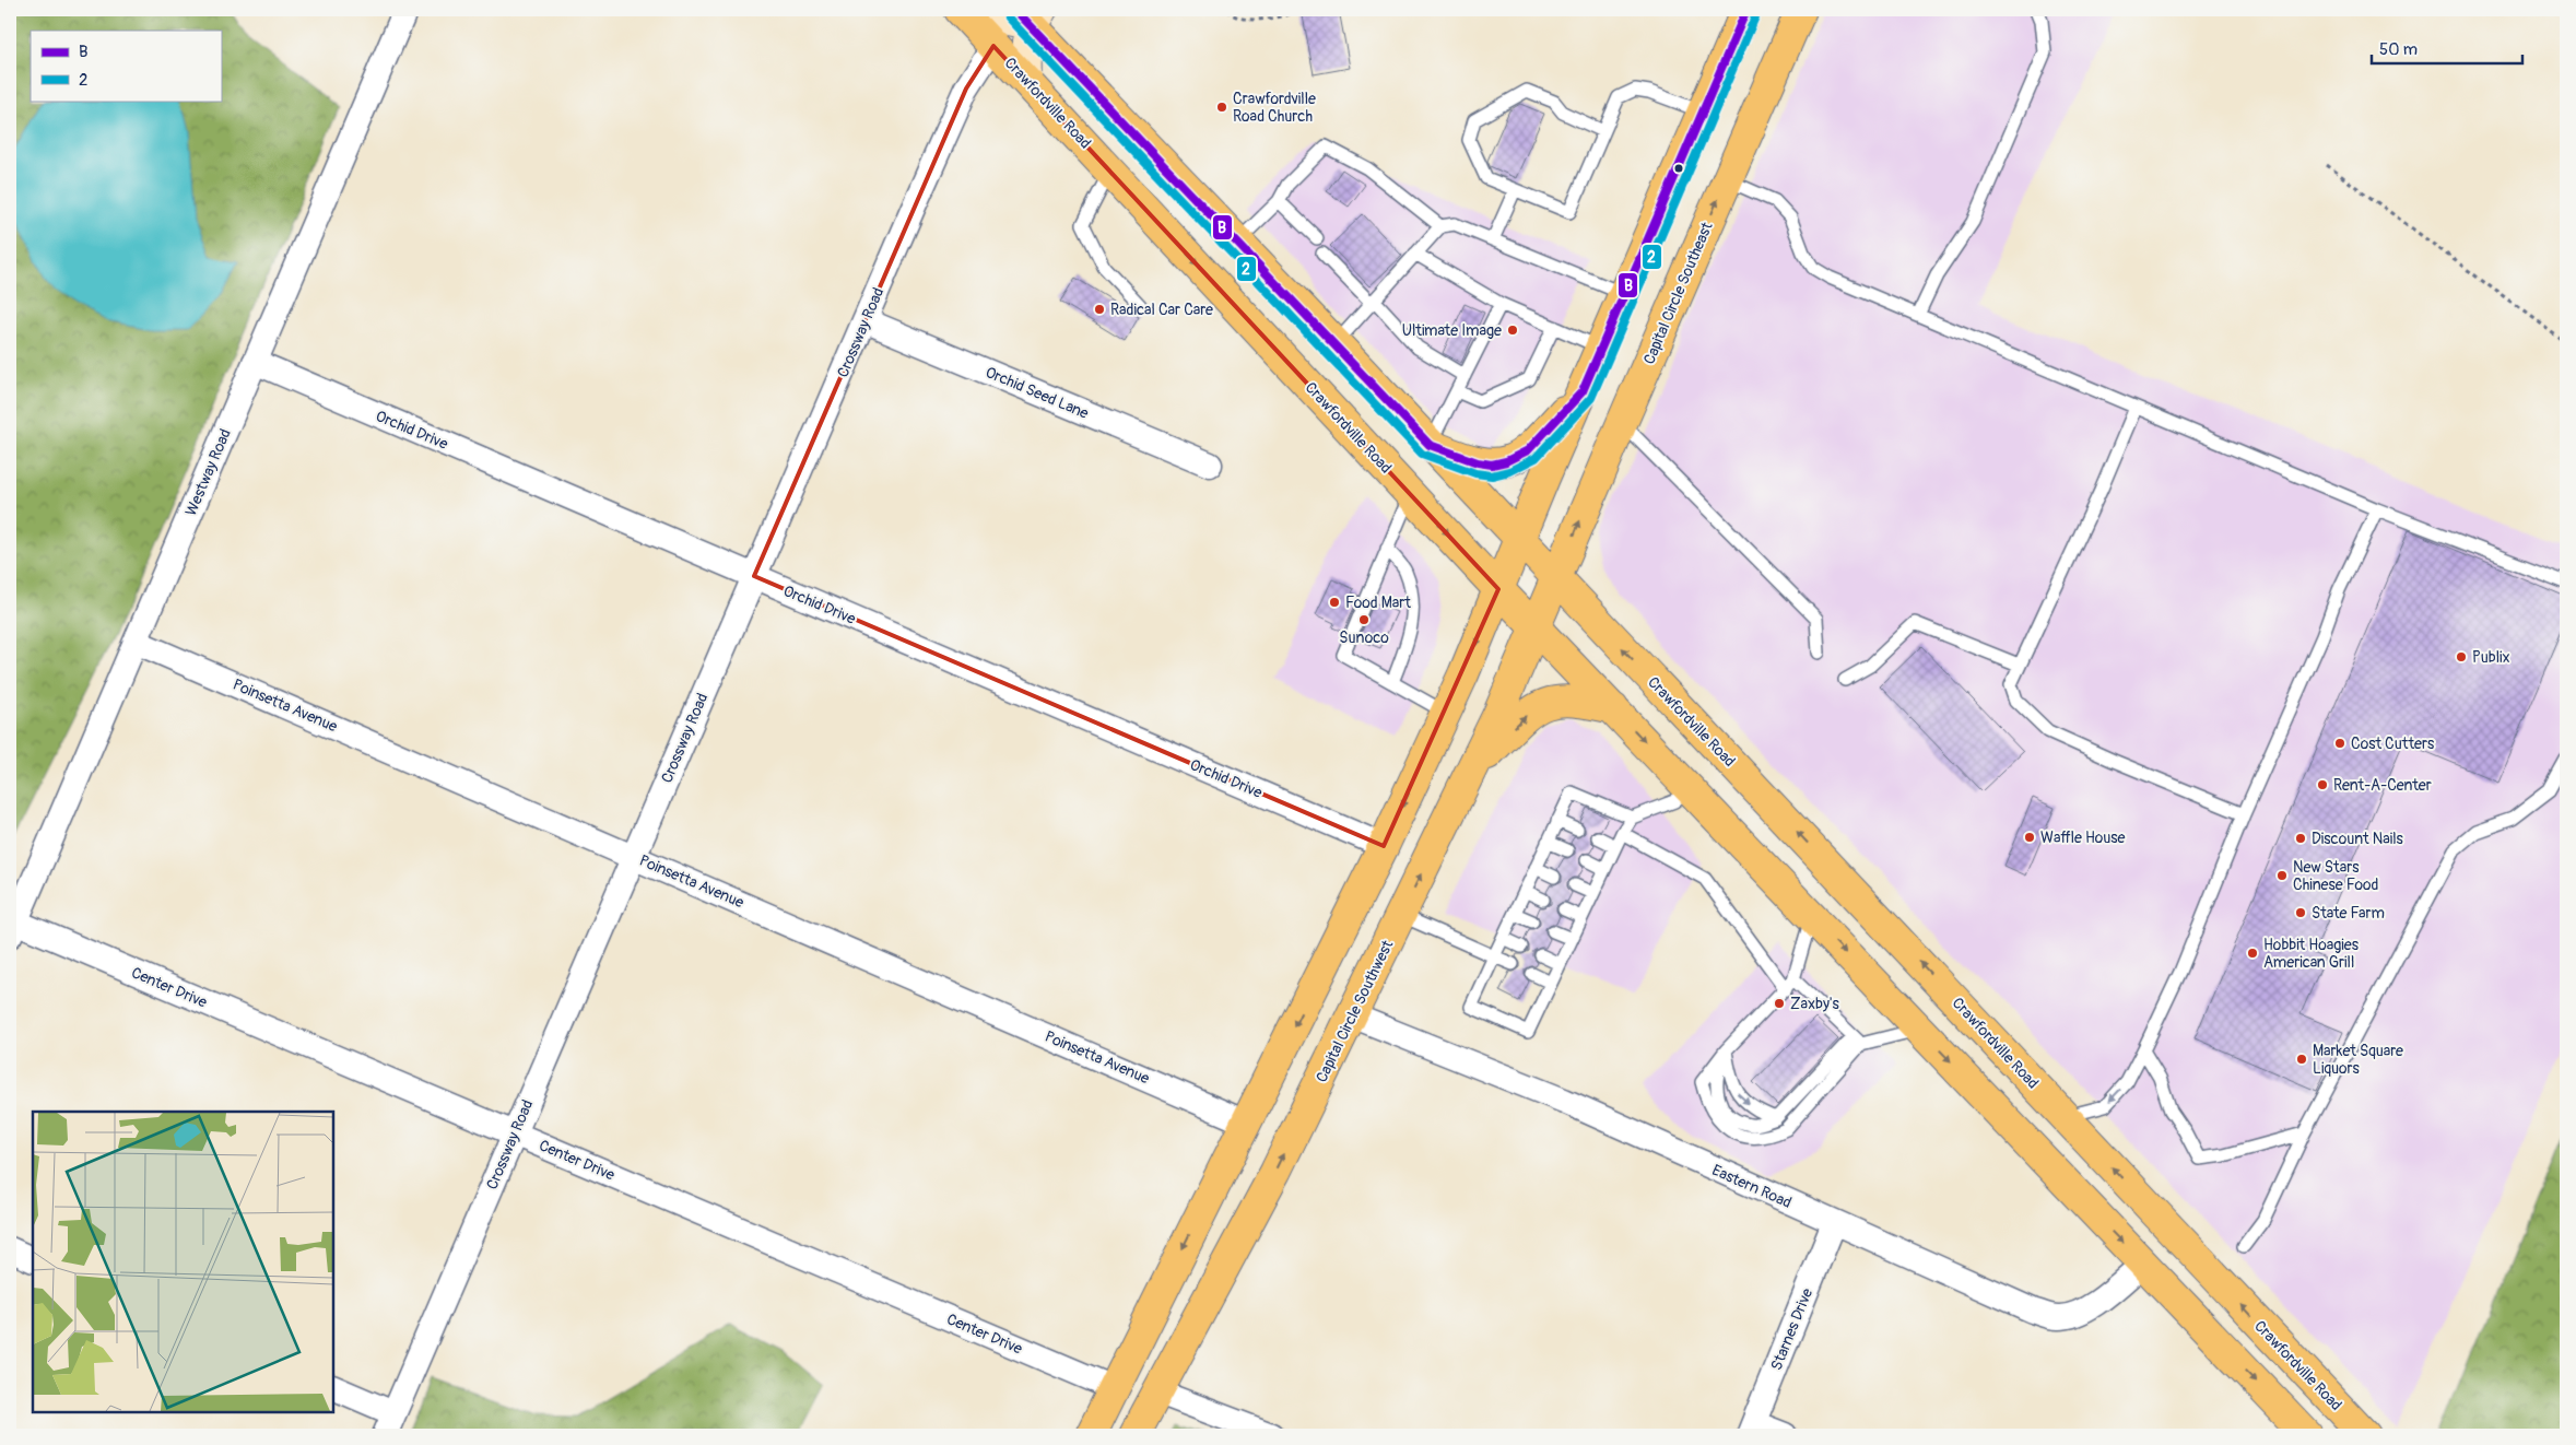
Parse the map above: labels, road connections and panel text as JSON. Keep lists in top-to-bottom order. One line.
{"streets":{"main road":["Crawfordville Road","Capital Circle Southeast","Capital Circle Southwest"],"street":["Crossway Road","Orchid Seed Lane","Orchid Drive","Westway Road","Poinsetta Avenue","Center Drive","Eastern Road","Starnes Drive"]},"crossings":[["Crawfordville Road","Capital Circle Southeast"],["Crawfordville Road","Crossway Road"],["Crawfordville Road","Capital Circle Southwest"],["Crawfordville Road","Eastern Road"],["Capital Circle Southeast","Capital Circle Southwest"],["Crossway Road","Orchid Seed Lane"],["Crossway Road","Orchid Drive"],["Crossway Road","Poinsetta Avenue"],["Crossway Road","Center Drive"],["Orchid Drive","Westway Road"],["Westway Road","Poinsetta Avenue"],["Westway Road","Center Drive"],["Capital Circle Southwest","Eastern Road"],["Eastern Road","Starnes Drive"]],"places":["Crawfordville Road Church","Radical Car Care","Ultimate Image","Food Mart","Sunoco","Publix","Cost Cutters","Rent-A-Center","Waffle House","Discount Nails","New Stars Chinese Food","State Farm","Hobbit Hoagies American Grill","Zaxby's","Market Square Liquors"],"lines":["transit line B","transit line 2"],"legend":["B","2"],"scale_bar":"50 m"}
